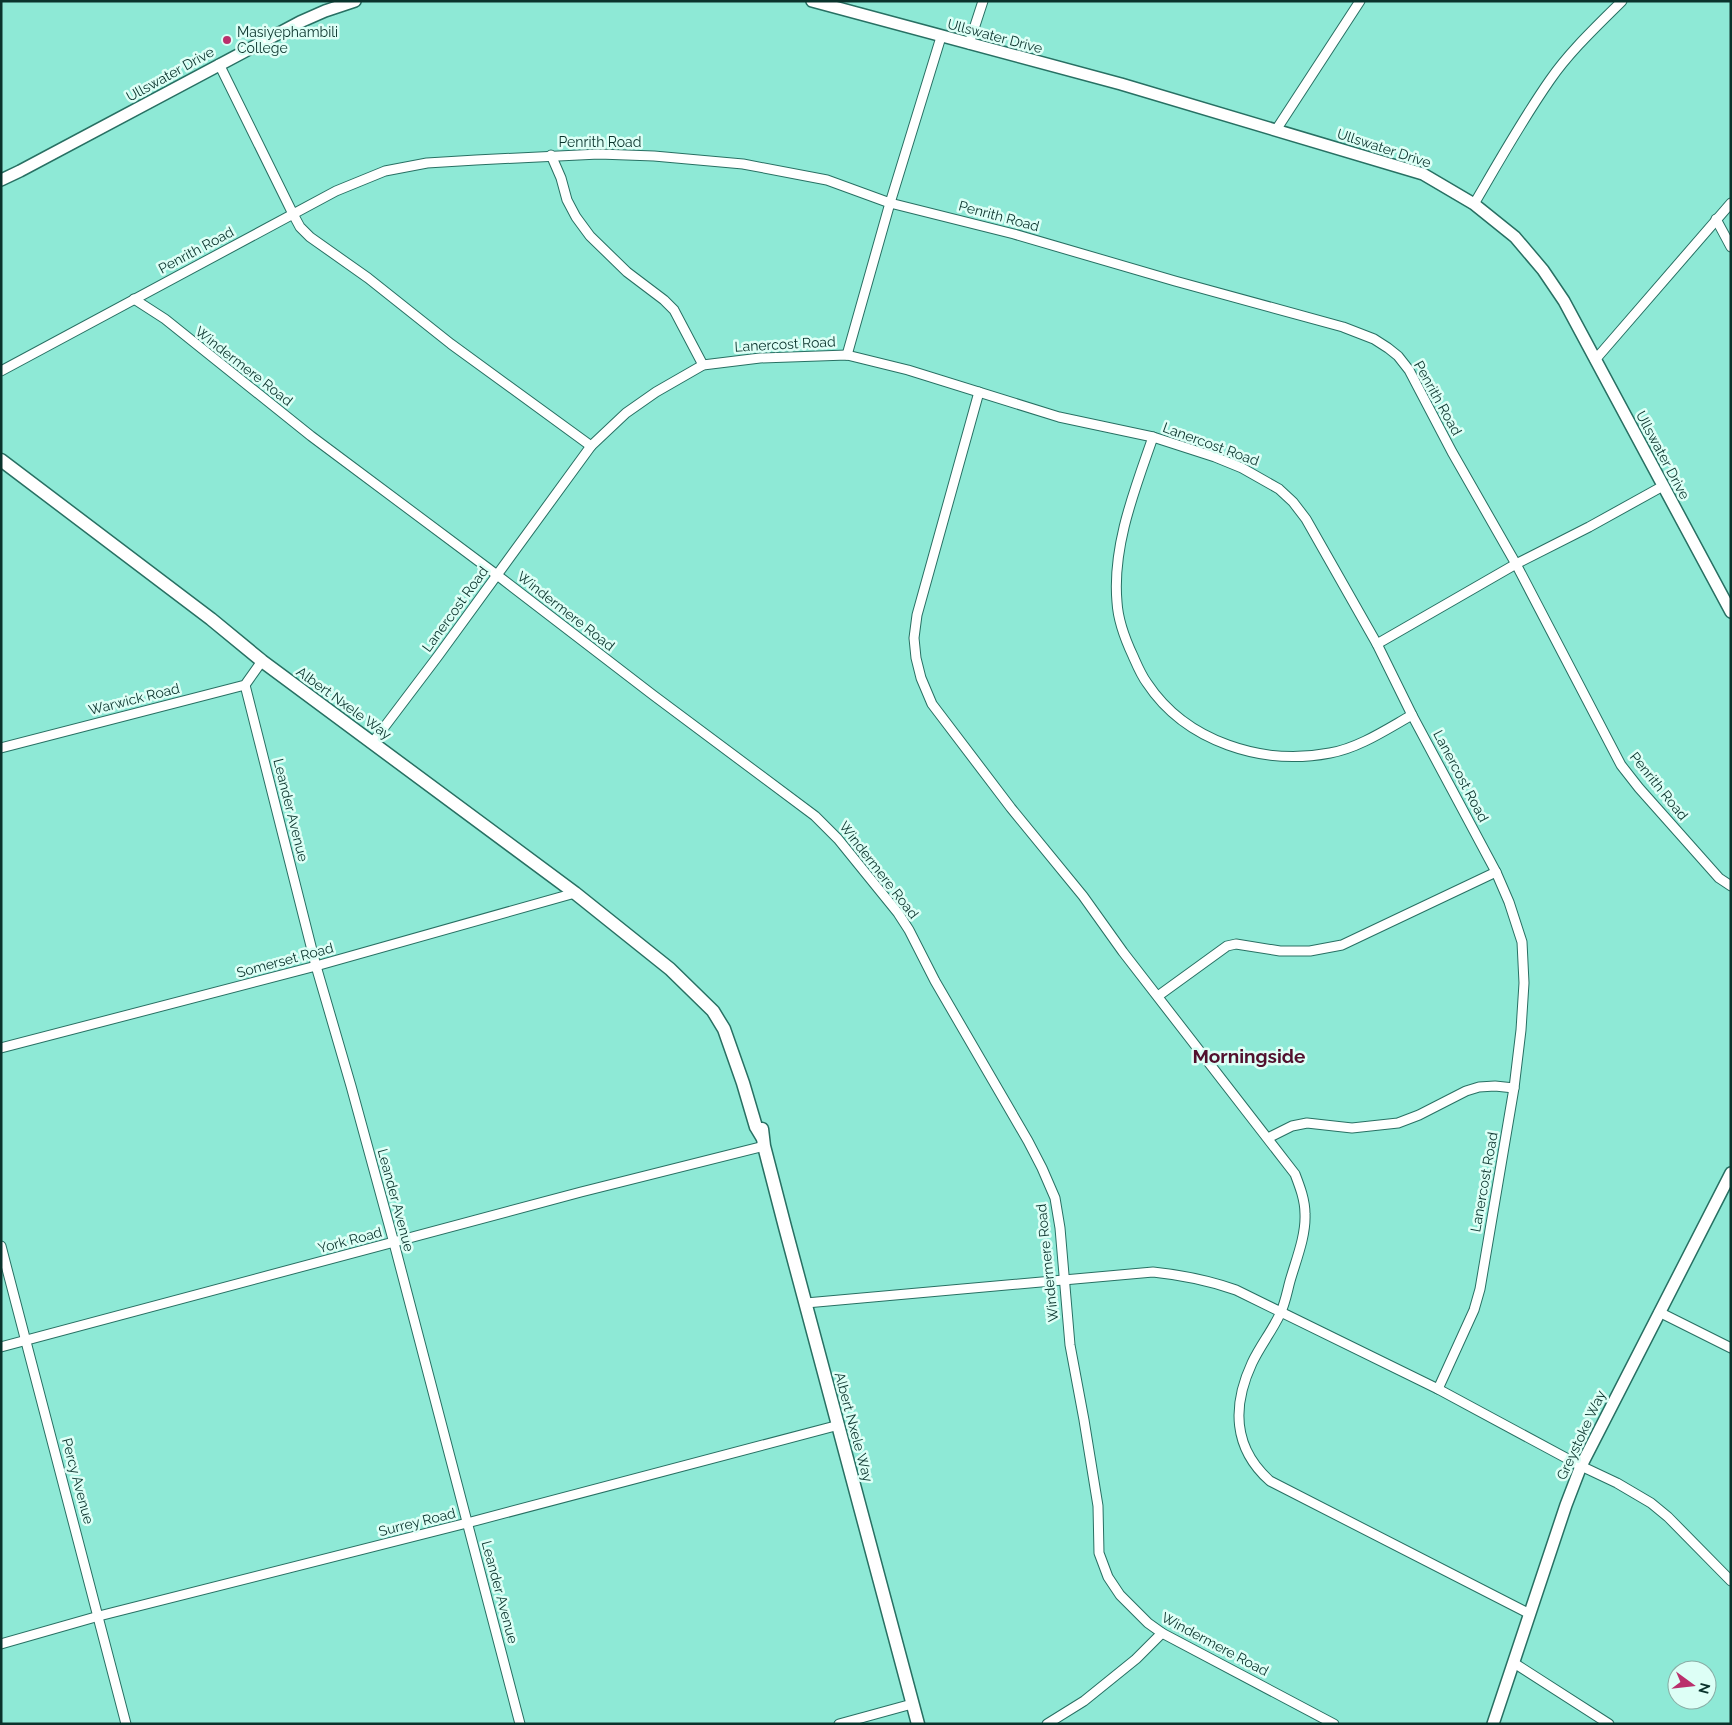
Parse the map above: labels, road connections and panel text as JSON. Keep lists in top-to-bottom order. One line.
{"streets":{"main road":["Albert Nxele Way"],"street":["Ullswater Drive","Penrith Road","Lanercost Road","Windermere Road","Warwick Road","Leander Avenue","Somerset Road","York Road","Greystoke Way","Percy Avenue","Surrey Road"]},"crossings":[["Penrith Road","Windermere Road"],["Lanercost Road","Windermere Road"],["Lanercost Road","Albert Nxele Way"],["Warwick Road","Leander Avenue"],["Albert Nxele Way","Somerset Road"],["Albert Nxele Way","York Road"],["Albert Nxele Way","Surrey Road"],["Leander Avenue","Somerset Road"],["Leander Avenue","York Road"],["Leander Avenue","Surrey Road"],["York Road","Percy Avenue"],["Percy Avenue","Surrey Road"]],"districts":["Morningside"],"places":["Masiyephambili College"],"north":"right"}
